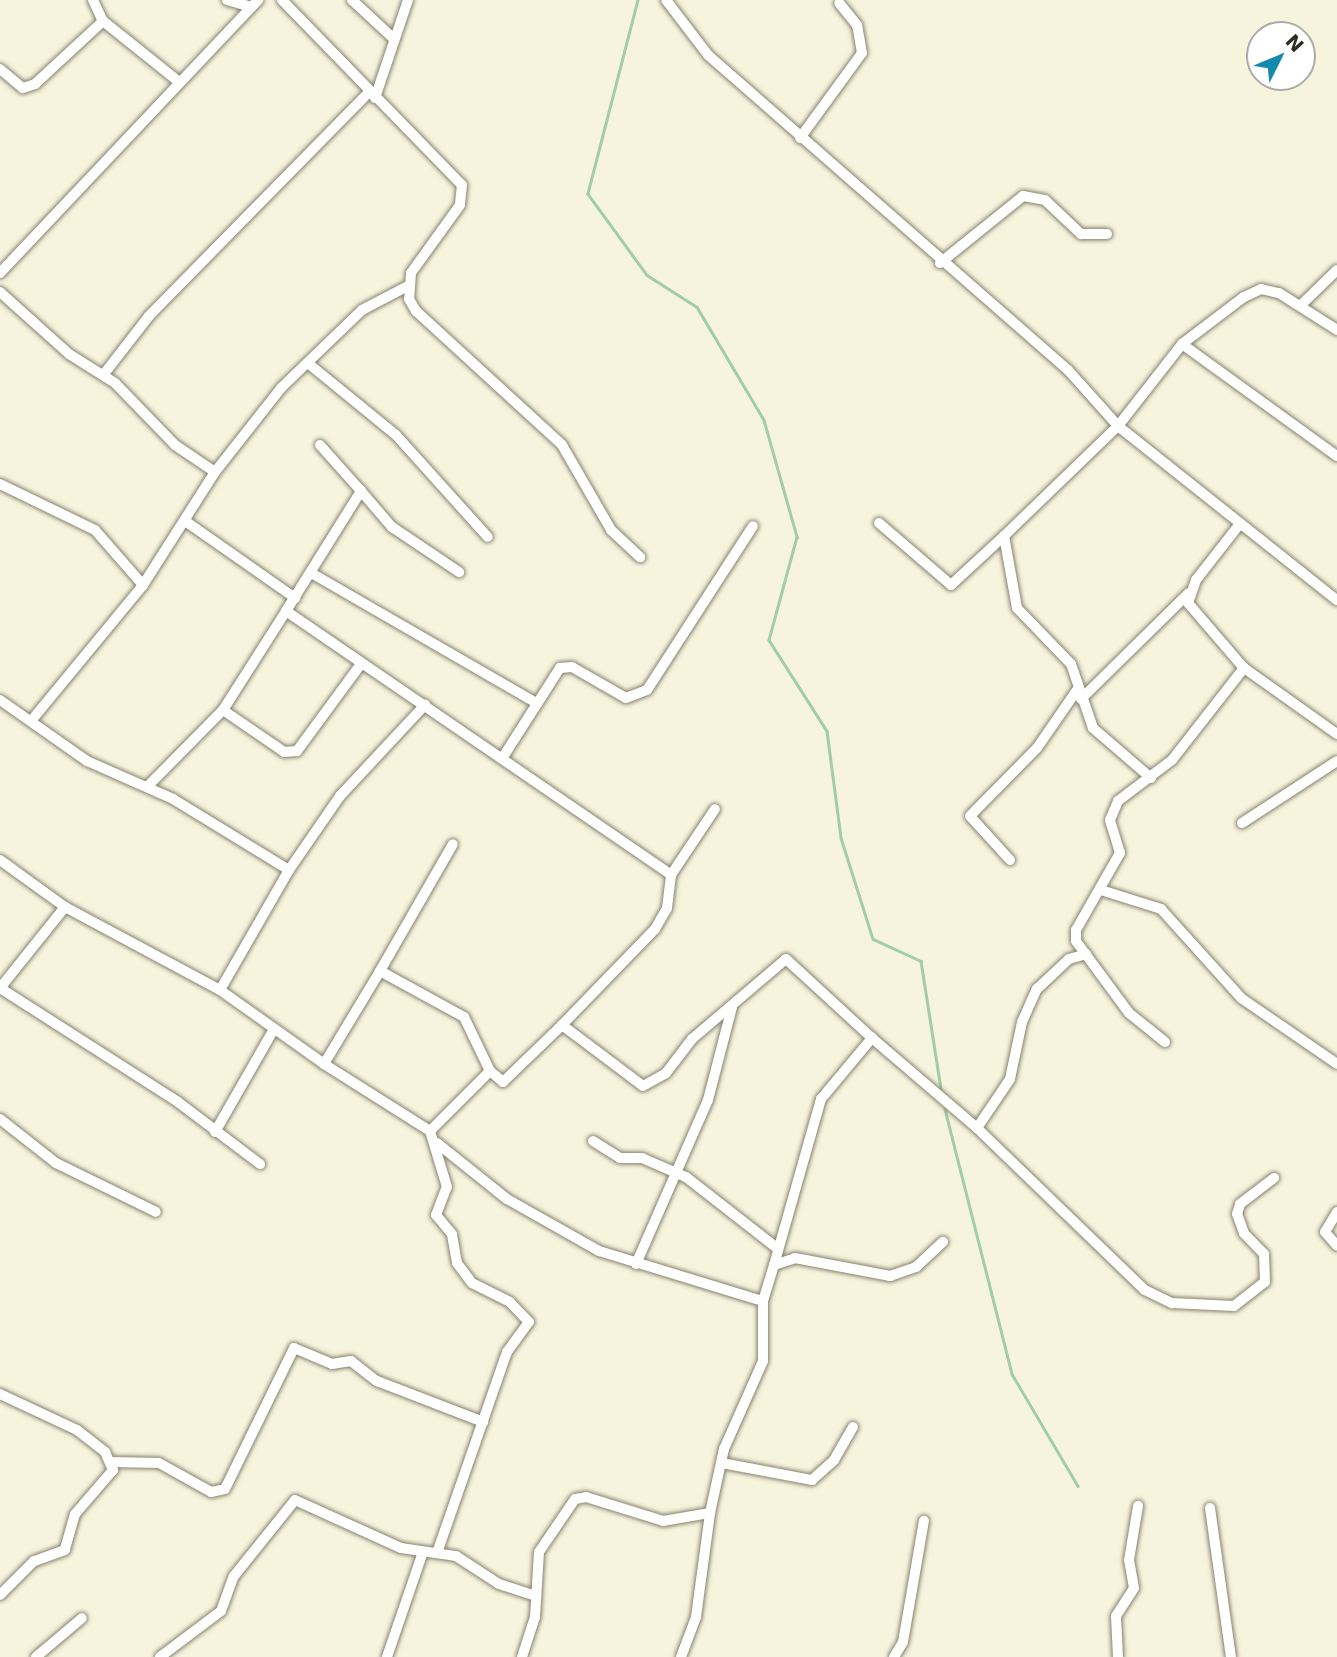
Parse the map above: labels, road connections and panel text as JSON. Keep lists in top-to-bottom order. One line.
{"north":"top right"}
